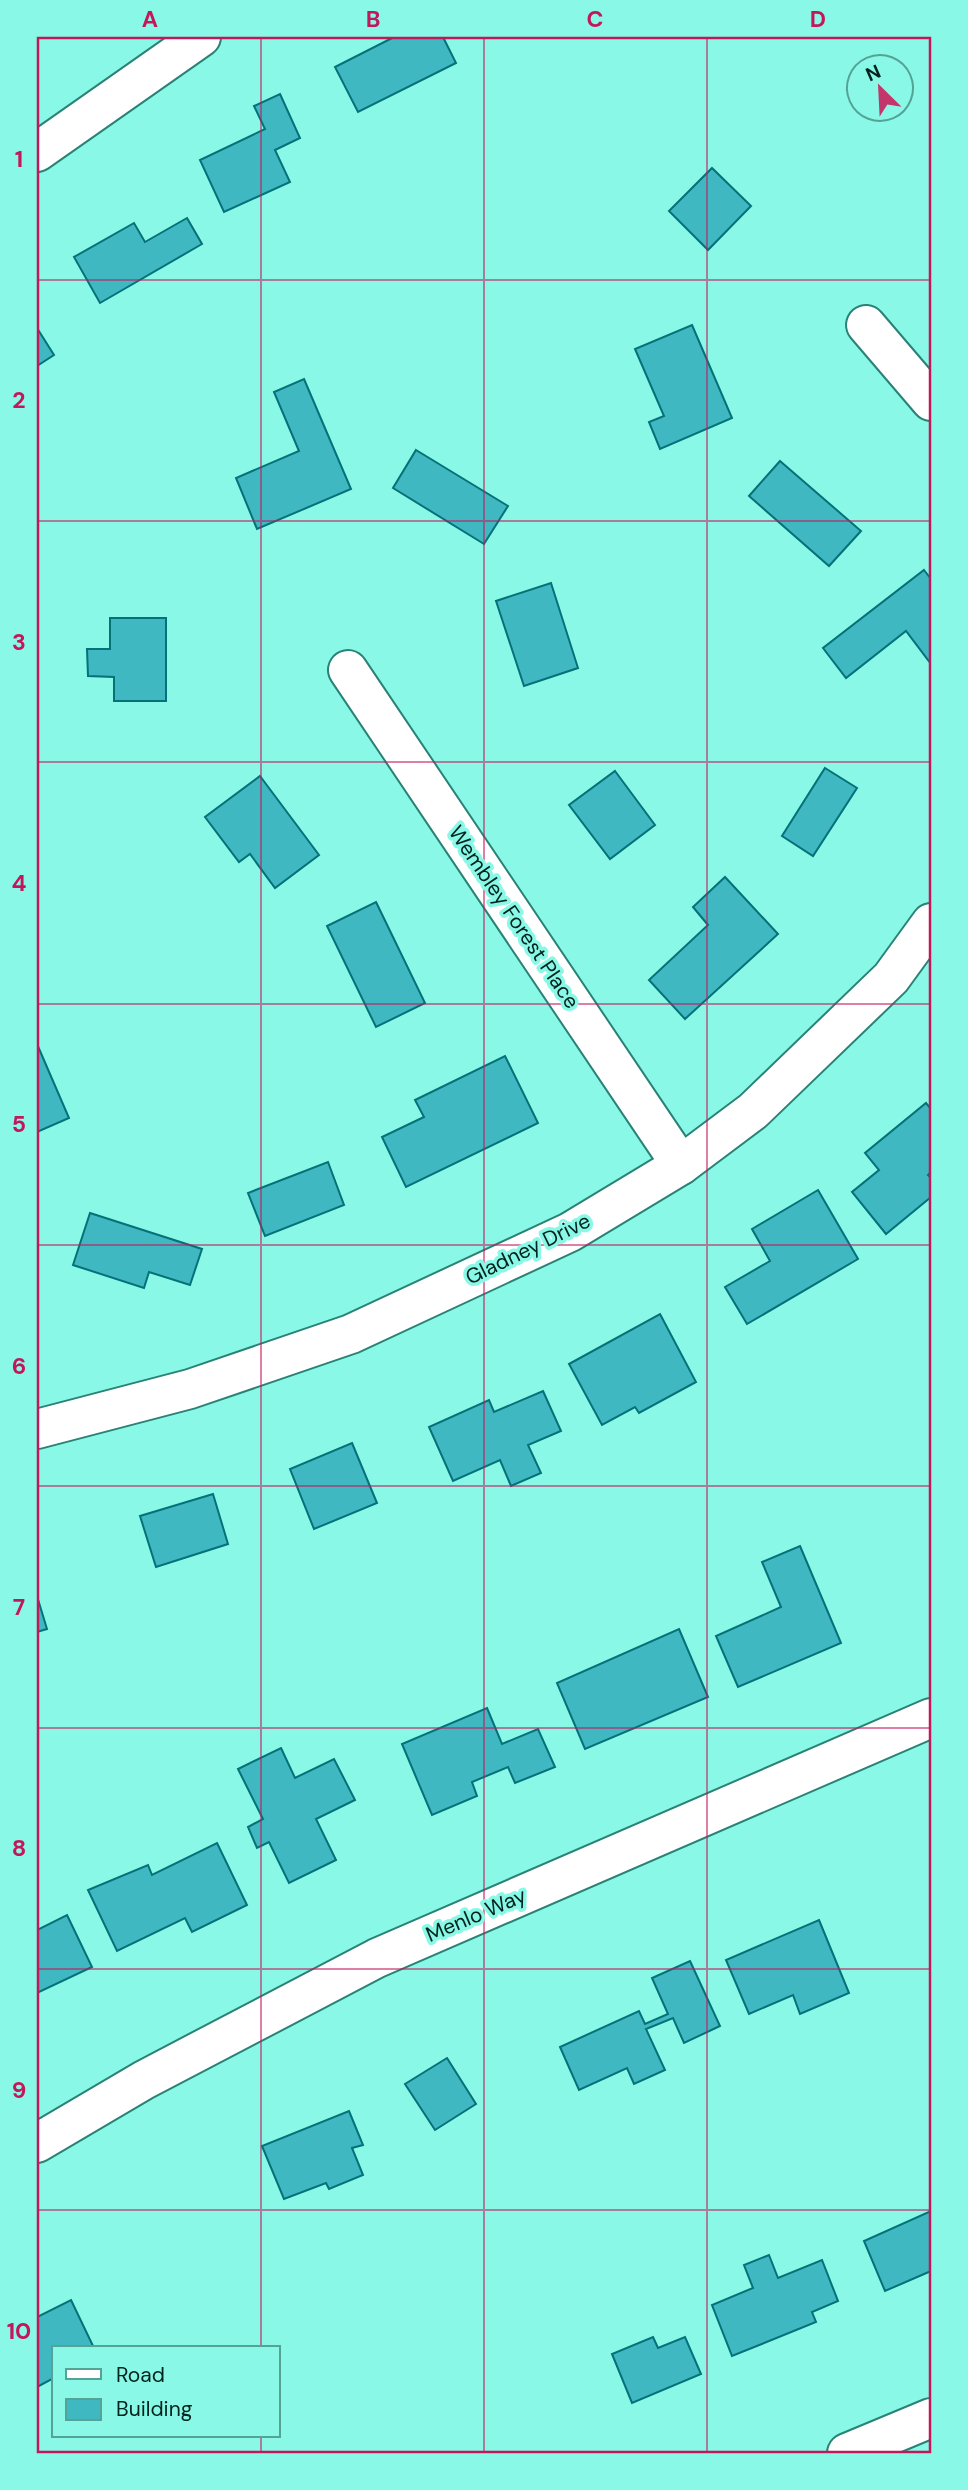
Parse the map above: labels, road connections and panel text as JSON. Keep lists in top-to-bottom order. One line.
{"streets":{"street":["Wembley Forest Place","Gladney Drive","Menlo Way"]},"crossings":[["Wembley Forest Place","Gladney Drive"]],"legend":["Road","Building"],"north":"top left","grid":{"columns":["A","B","C","D"],"rows":["1","2","3","4","5","6","7","8","9","10"]}}
